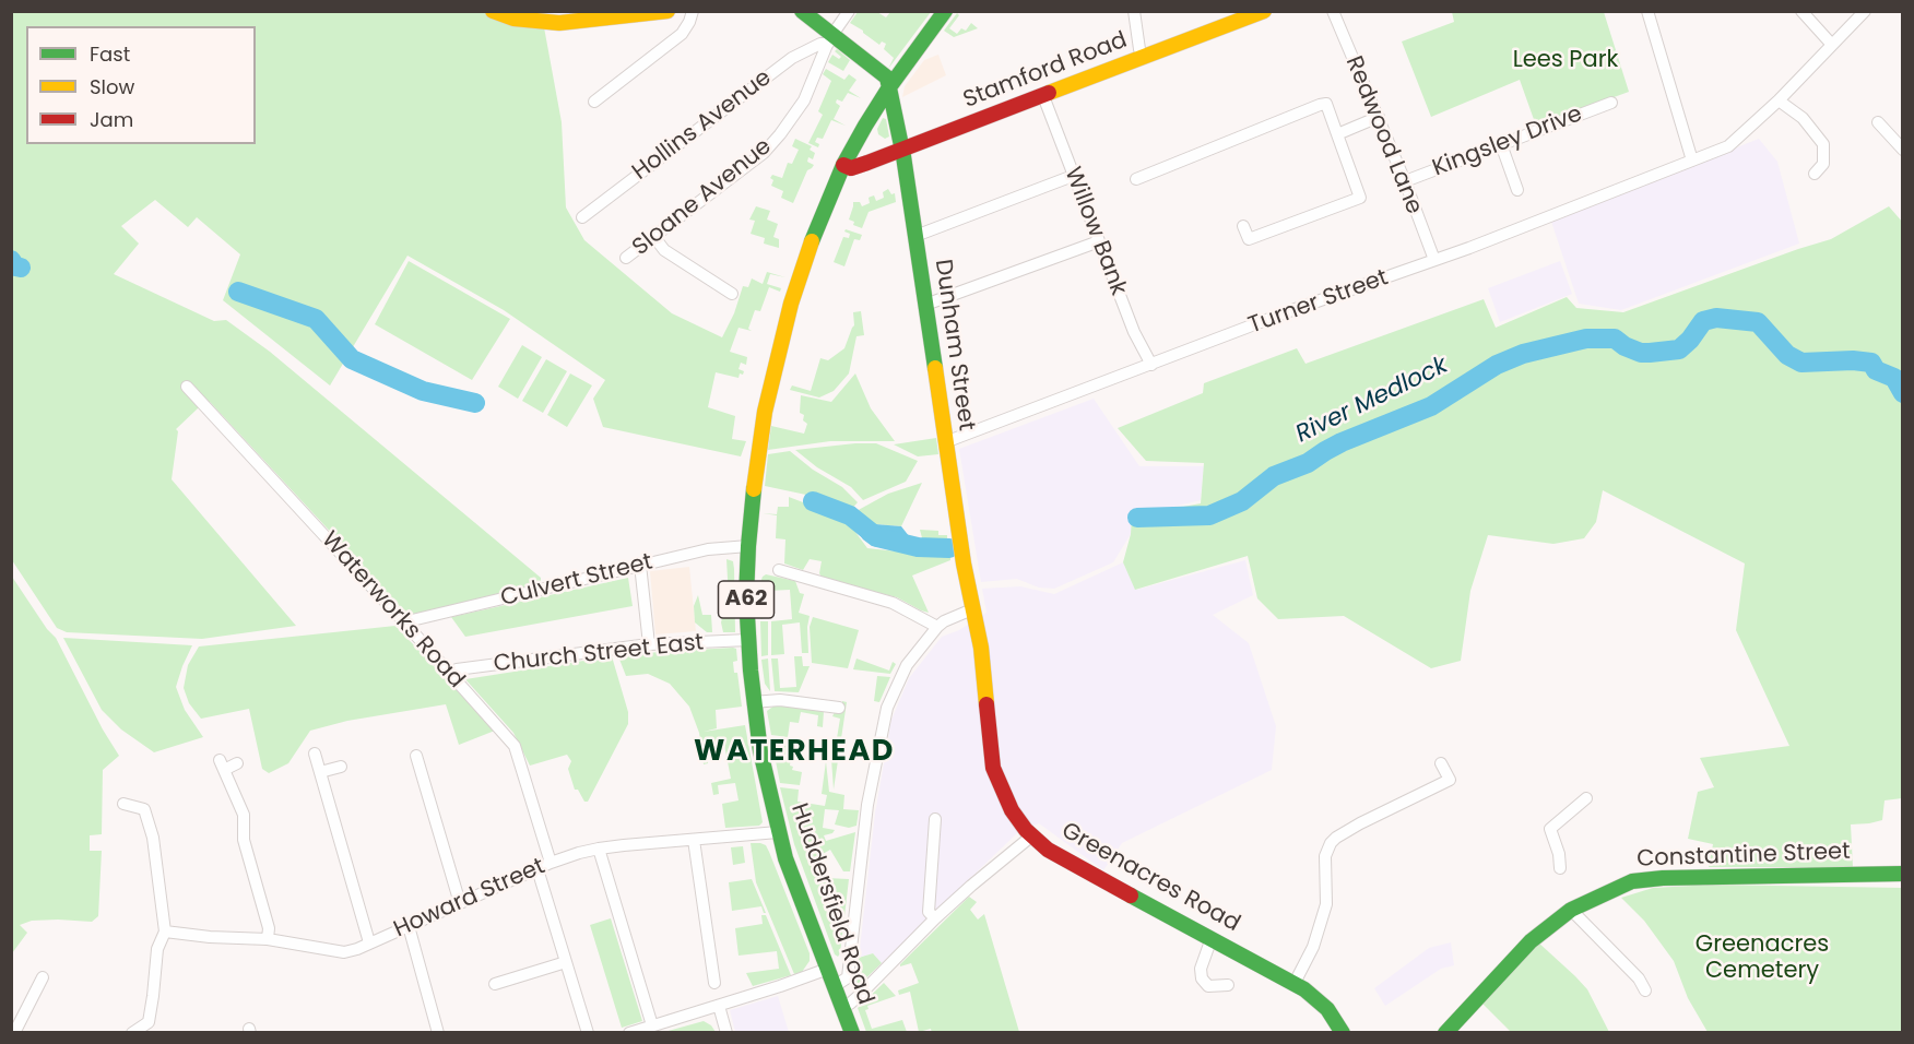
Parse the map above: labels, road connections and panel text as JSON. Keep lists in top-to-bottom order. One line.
{"streets":{"street":["Stamford Road","Hollins Avenue","Redwood Lane","Kingsley Drive","Sloane Avenue","Willow Bank","Turner Street","Dunham Street","Culvert Street","A62","Waterworks Road","Church Street East","Constantine Street","Greenacres Road","Howard Street","Huddersfield Road"]},"crossings":[["Stamford Road","Willow Bank"],["Stamford Road","Dunham Street"],["Stamford Road","Huddersfield Road"],["Hollins Avenue","Sloane Avenue"],["Redwood Lane","Kingsley Drive"],["Redwood Lane","Turner Street"],["Willow Bank","Turner Street"],["Turner Street","Dunham Street"],["Dunham Street","Greenacres Road"],["Dunham Street","Huddersfield Road"],["Culvert Street","Waterworks Road"],["Culvert Street","Huddersfield Road"],["Waterworks Road","Church Street East"],["Waterworks Road","Howard Street"],["Church Street East","Huddersfield Road"],["Howard Street","Huddersfield Road"]],"districts":["WATERHEAD"],"water":["River Medlock"],"parks":["Lees Park","Greenacres Cemetery"],"legend":["Fast","Slow","Jam"]}
